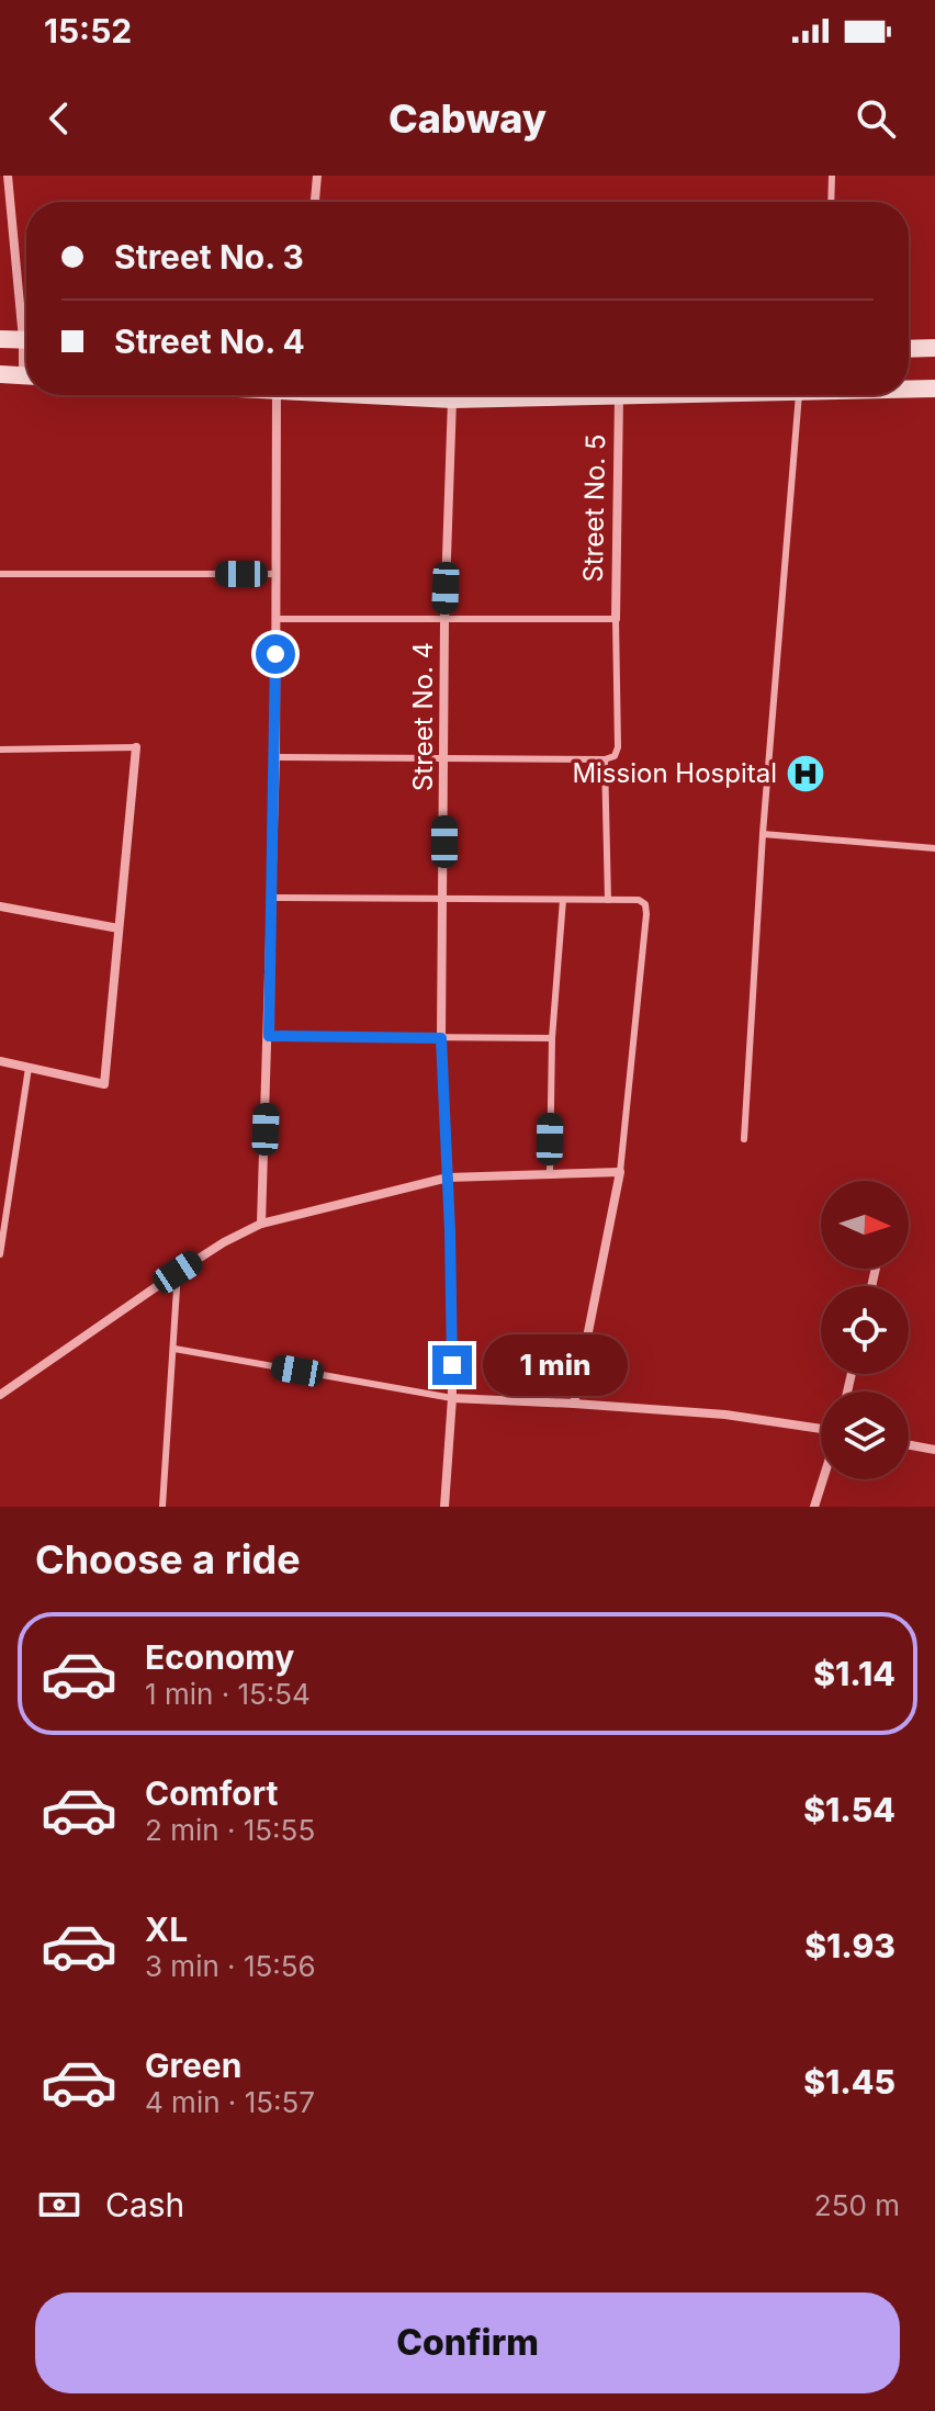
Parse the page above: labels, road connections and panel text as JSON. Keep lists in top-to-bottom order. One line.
{"streets":{"street":["Street No. 5","Street No. 4"]},"places":{"hospital":["Mission Hospital"]},"north":"right","page":{"status":"15:52","header":"Cabway","banner":["Street No. 3","Street No. 4"],"bubble":"1 min","heading":"Choose a ride","list":[{"name":"Economy","note":"1 min · 15:54","value":"$1.14"},{"name":"Comfort","note":"2 min · 15:55","value":"$1.54"},{"name":"XL","note":"3 min · 15:56","value":"$1.93"},{"name":"Green","note":"4 min · 15:57","value":"$1.45"}],"pay":["Cash","250 m"],"buttons":"Confirm"}}
